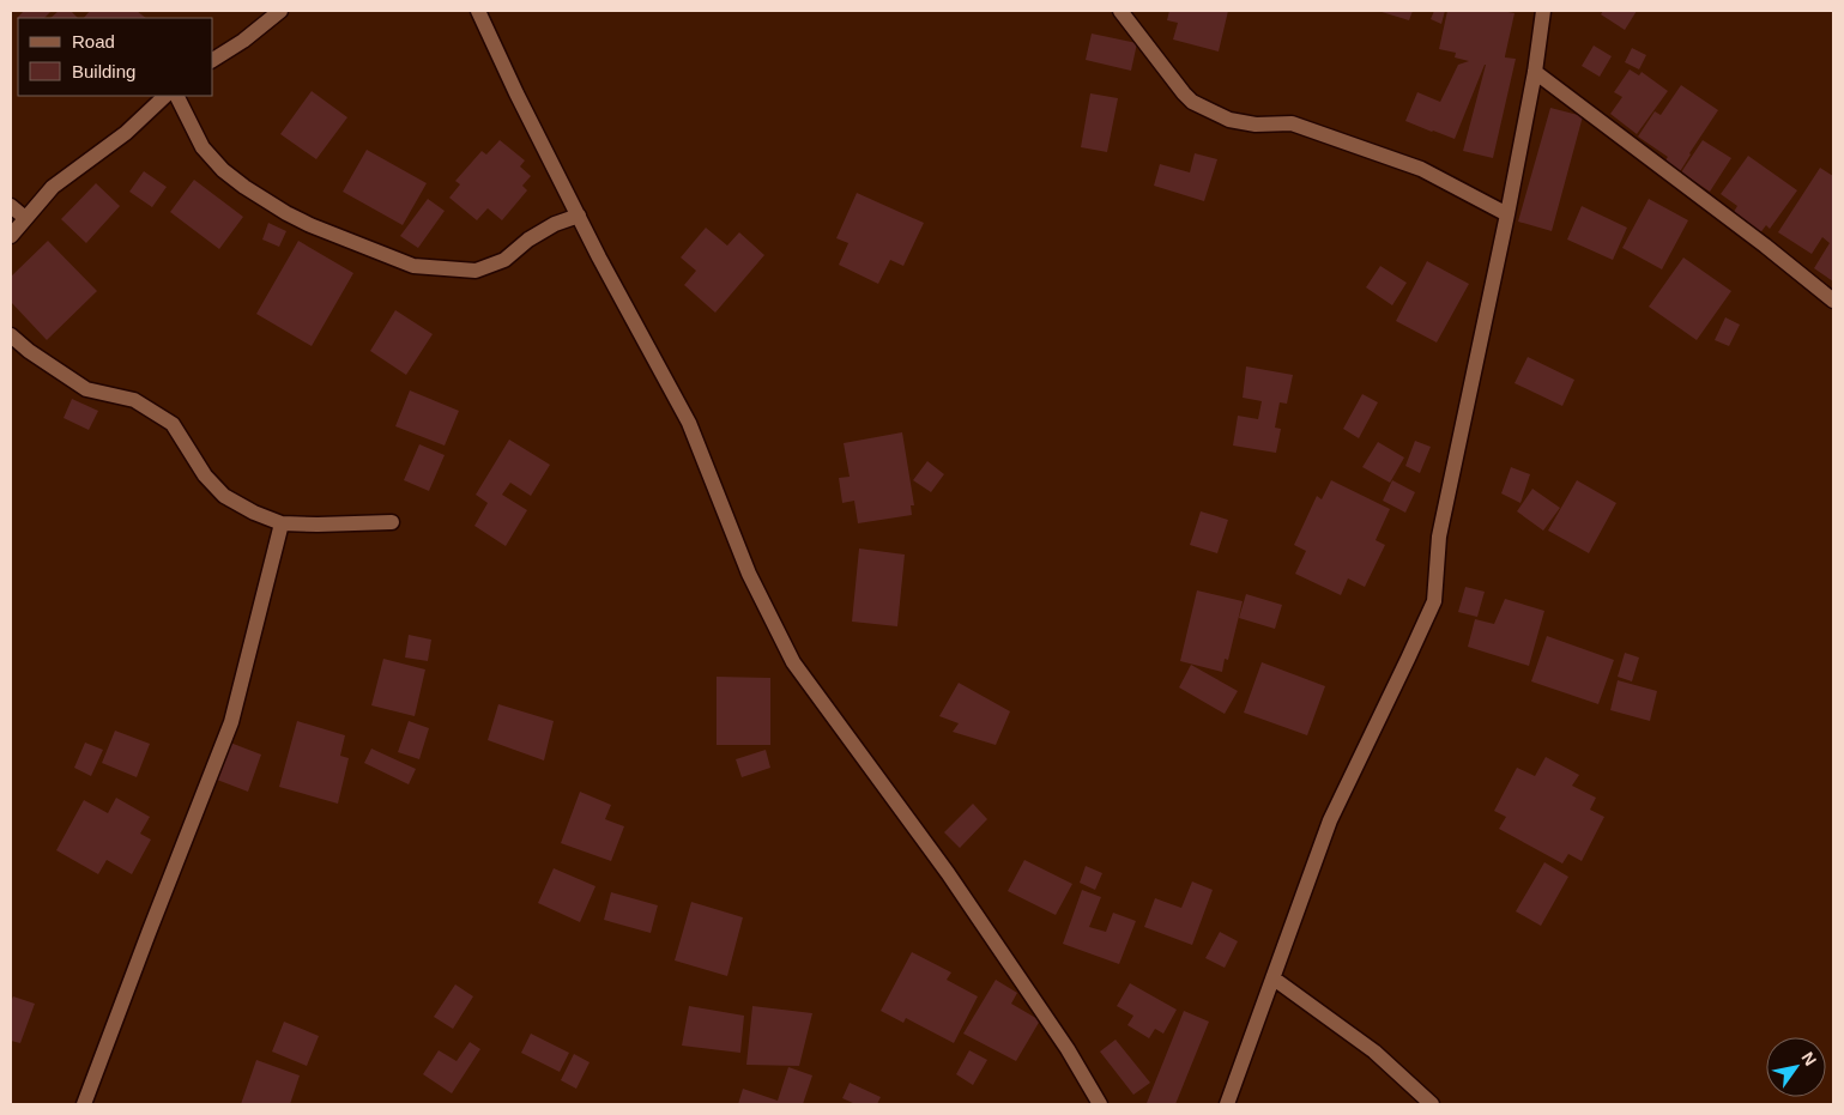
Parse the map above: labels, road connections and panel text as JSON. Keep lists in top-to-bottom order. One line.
{"legend":["Road","Building"],"north":"top right"}
